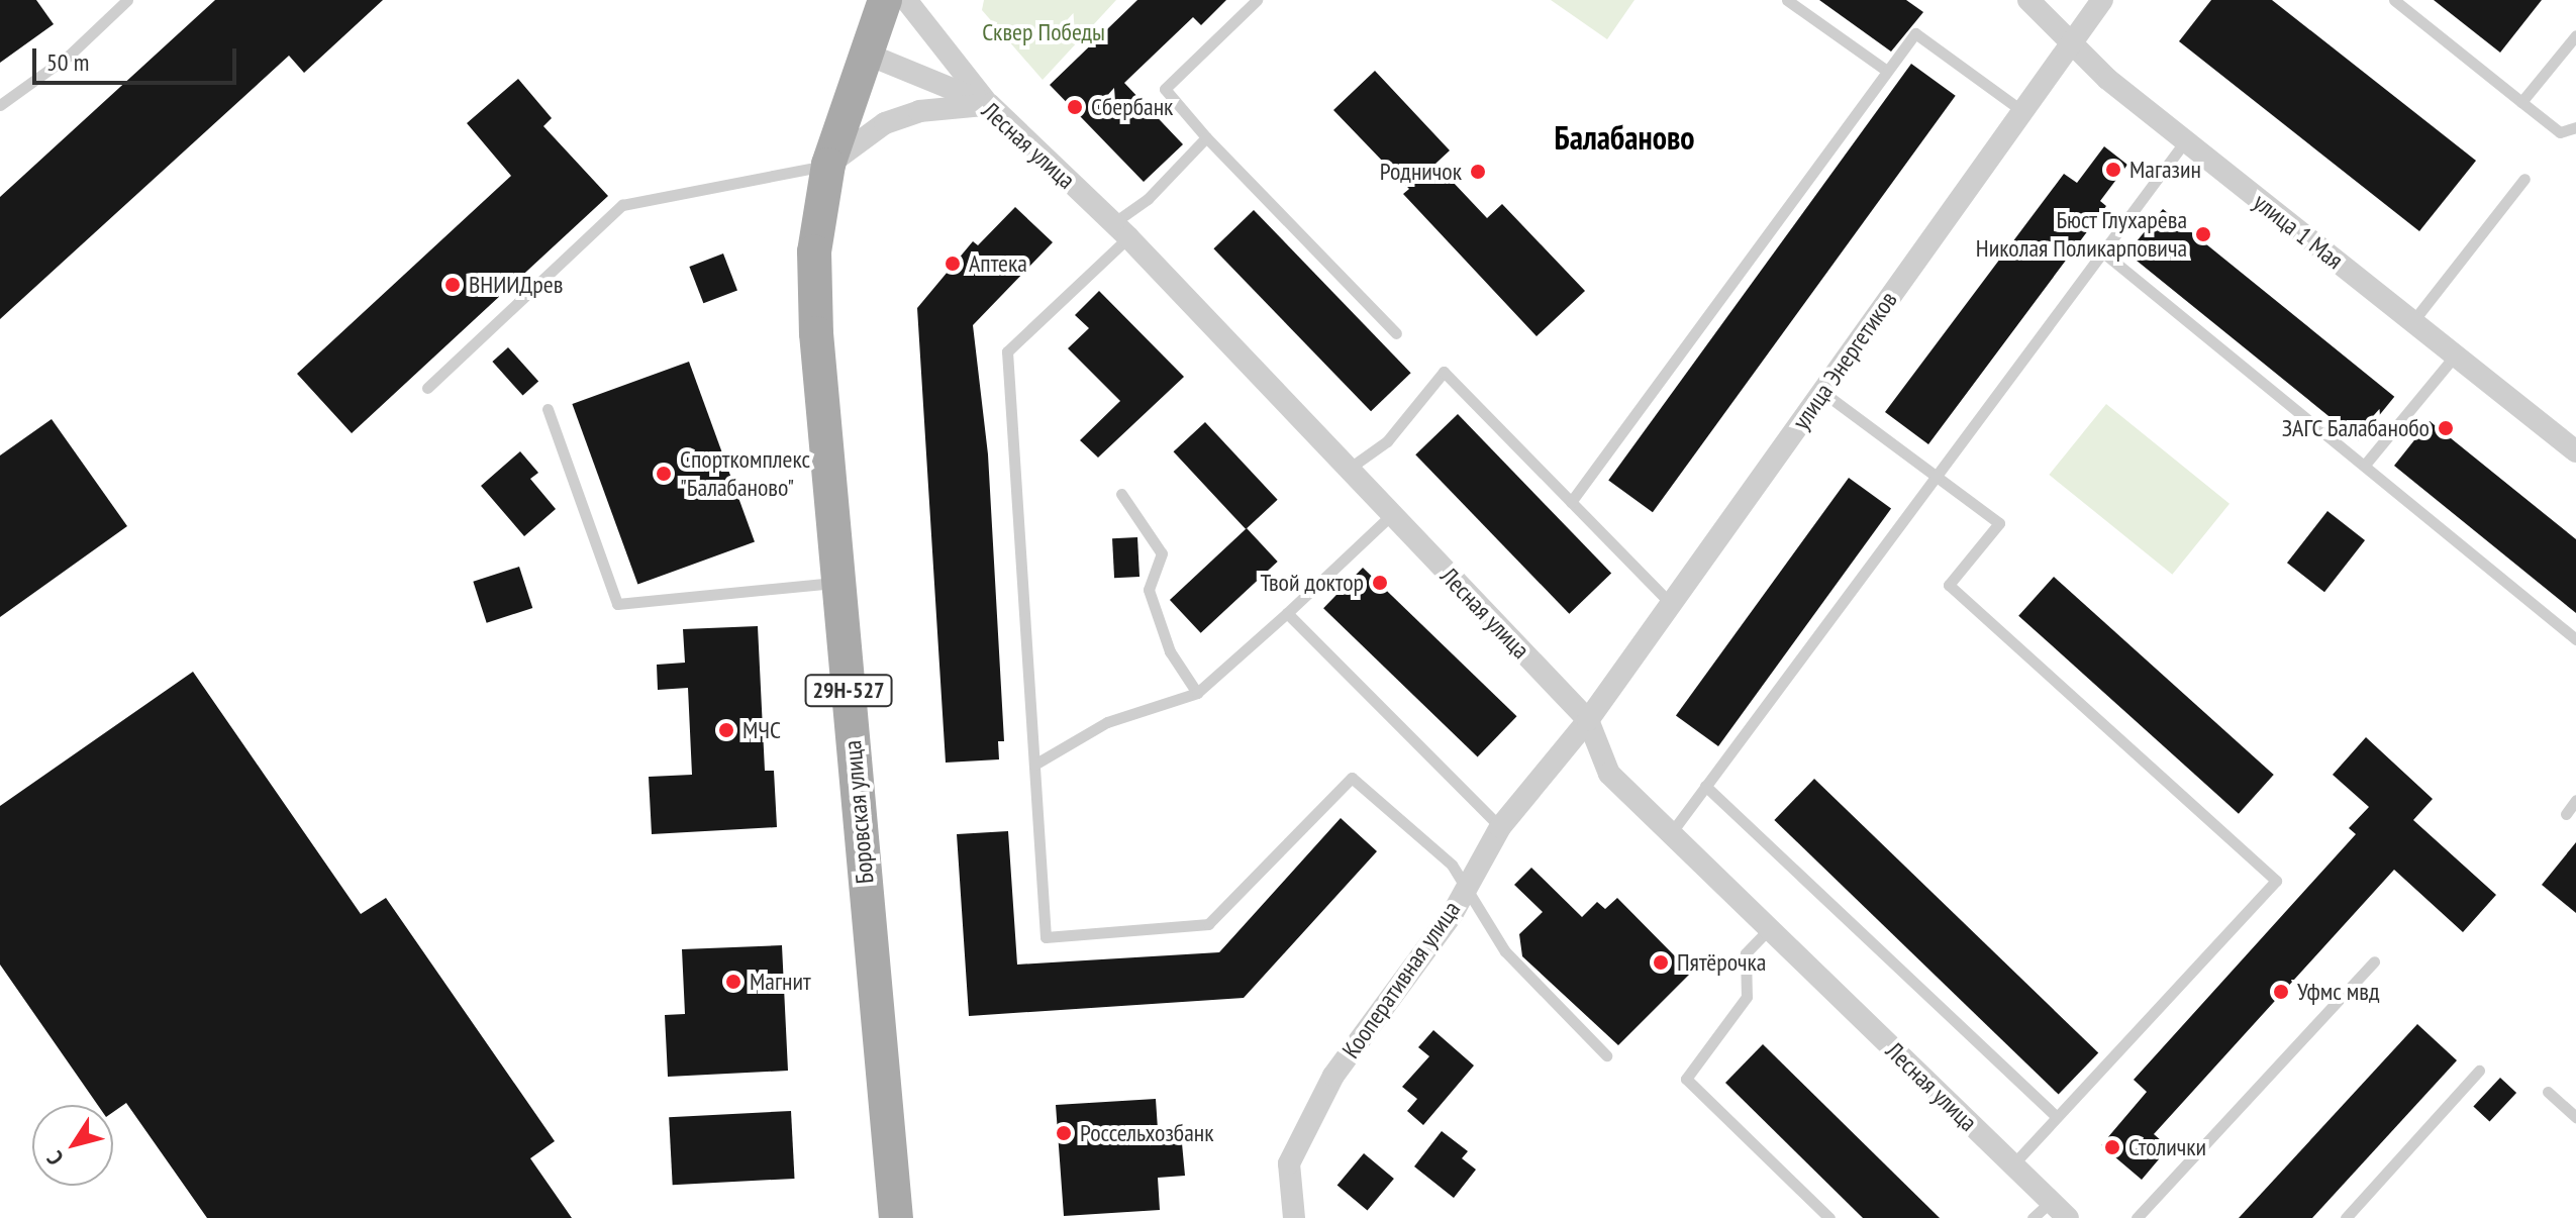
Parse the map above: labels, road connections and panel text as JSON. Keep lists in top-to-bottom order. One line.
{"streets":{"main road":["29Н-527","Боровская улица"],"street":["Лесная улица","улица 1 Мая","улица Энергетиков","Кооперативная улица"]},"crossings":[["Лесная улица","улица Энергетиков"],["Лесная улица","29Н-527"],["Лесная улица","Кооперативная улица"],["улица 1 Мая","улица Энергетиков"],["улица Энергетиков","Кооперативная улица"],["29Н-527","Боровская улица"]],"districts":["Балабаново"],"parks":["Сквер Победы"],"places":["Сбербанк","Магазин","Родничок","Бюст Глухарева Николая Поликарповича","Аптека","ВНИИДрев","ЗАГС Балабанобо","Спорткомплекс \"Балабаново\"","Твой доктор","МЧС","Пятёрочка","Магнит","Уфмс мвд","Россельхозбанк","Столички"],"scale_bar":"50 m","north":"bottom left"}
